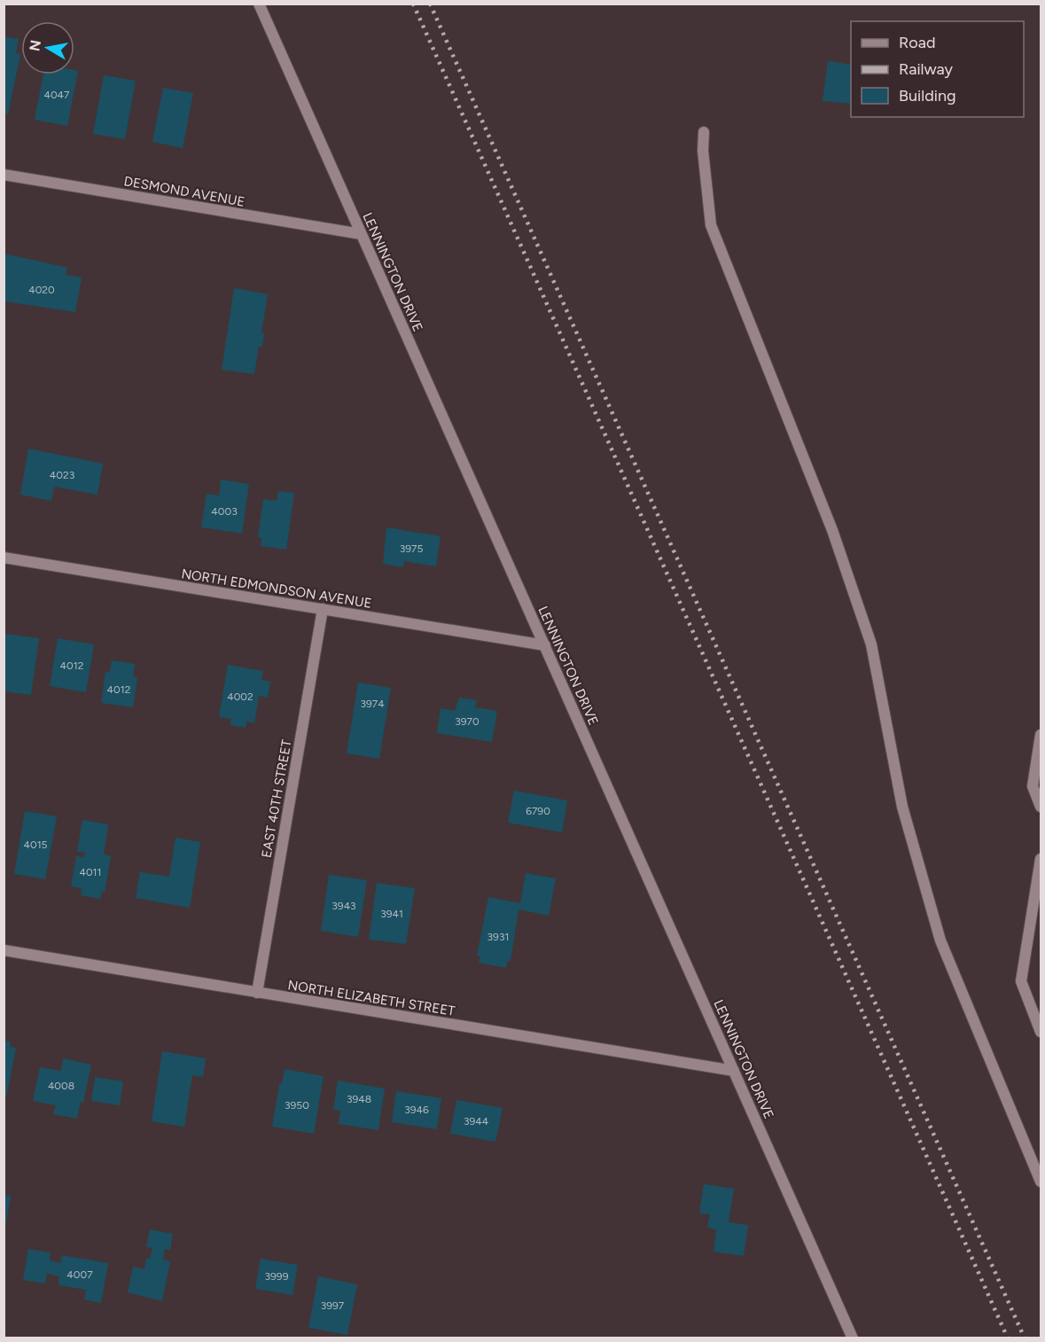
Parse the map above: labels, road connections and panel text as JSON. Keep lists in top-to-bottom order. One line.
{"streets":{"street":["DESMOND AVENUE","LENNINGTON DRIVE","NORTH EDMONDSON AVENUE","EAST 40TH STREET","NORTH ELIZABETH STREET"]},"crossings":[["DESMOND AVENUE","LENNINGTON DRIVE"],["LENNINGTON DRIVE","NORTH EDMONDSON AVENUE"],["LENNINGTON DRIVE","NORTH ELIZABETH STREET"],["NORTH EDMONDSON AVENUE","EAST 40TH STREET"],["EAST 40TH STREET","NORTH ELIZABETH STREET"]],"house_numbers":["4047","4020","4023","4003","3975","4012","4012","4002","3974","3970","6790","4015","4011","3943","3941","3931","4008","3948","3950","3946","3944","4007","3999","3997"],"legend":["Road","Railway","Building"],"north":"left"}
